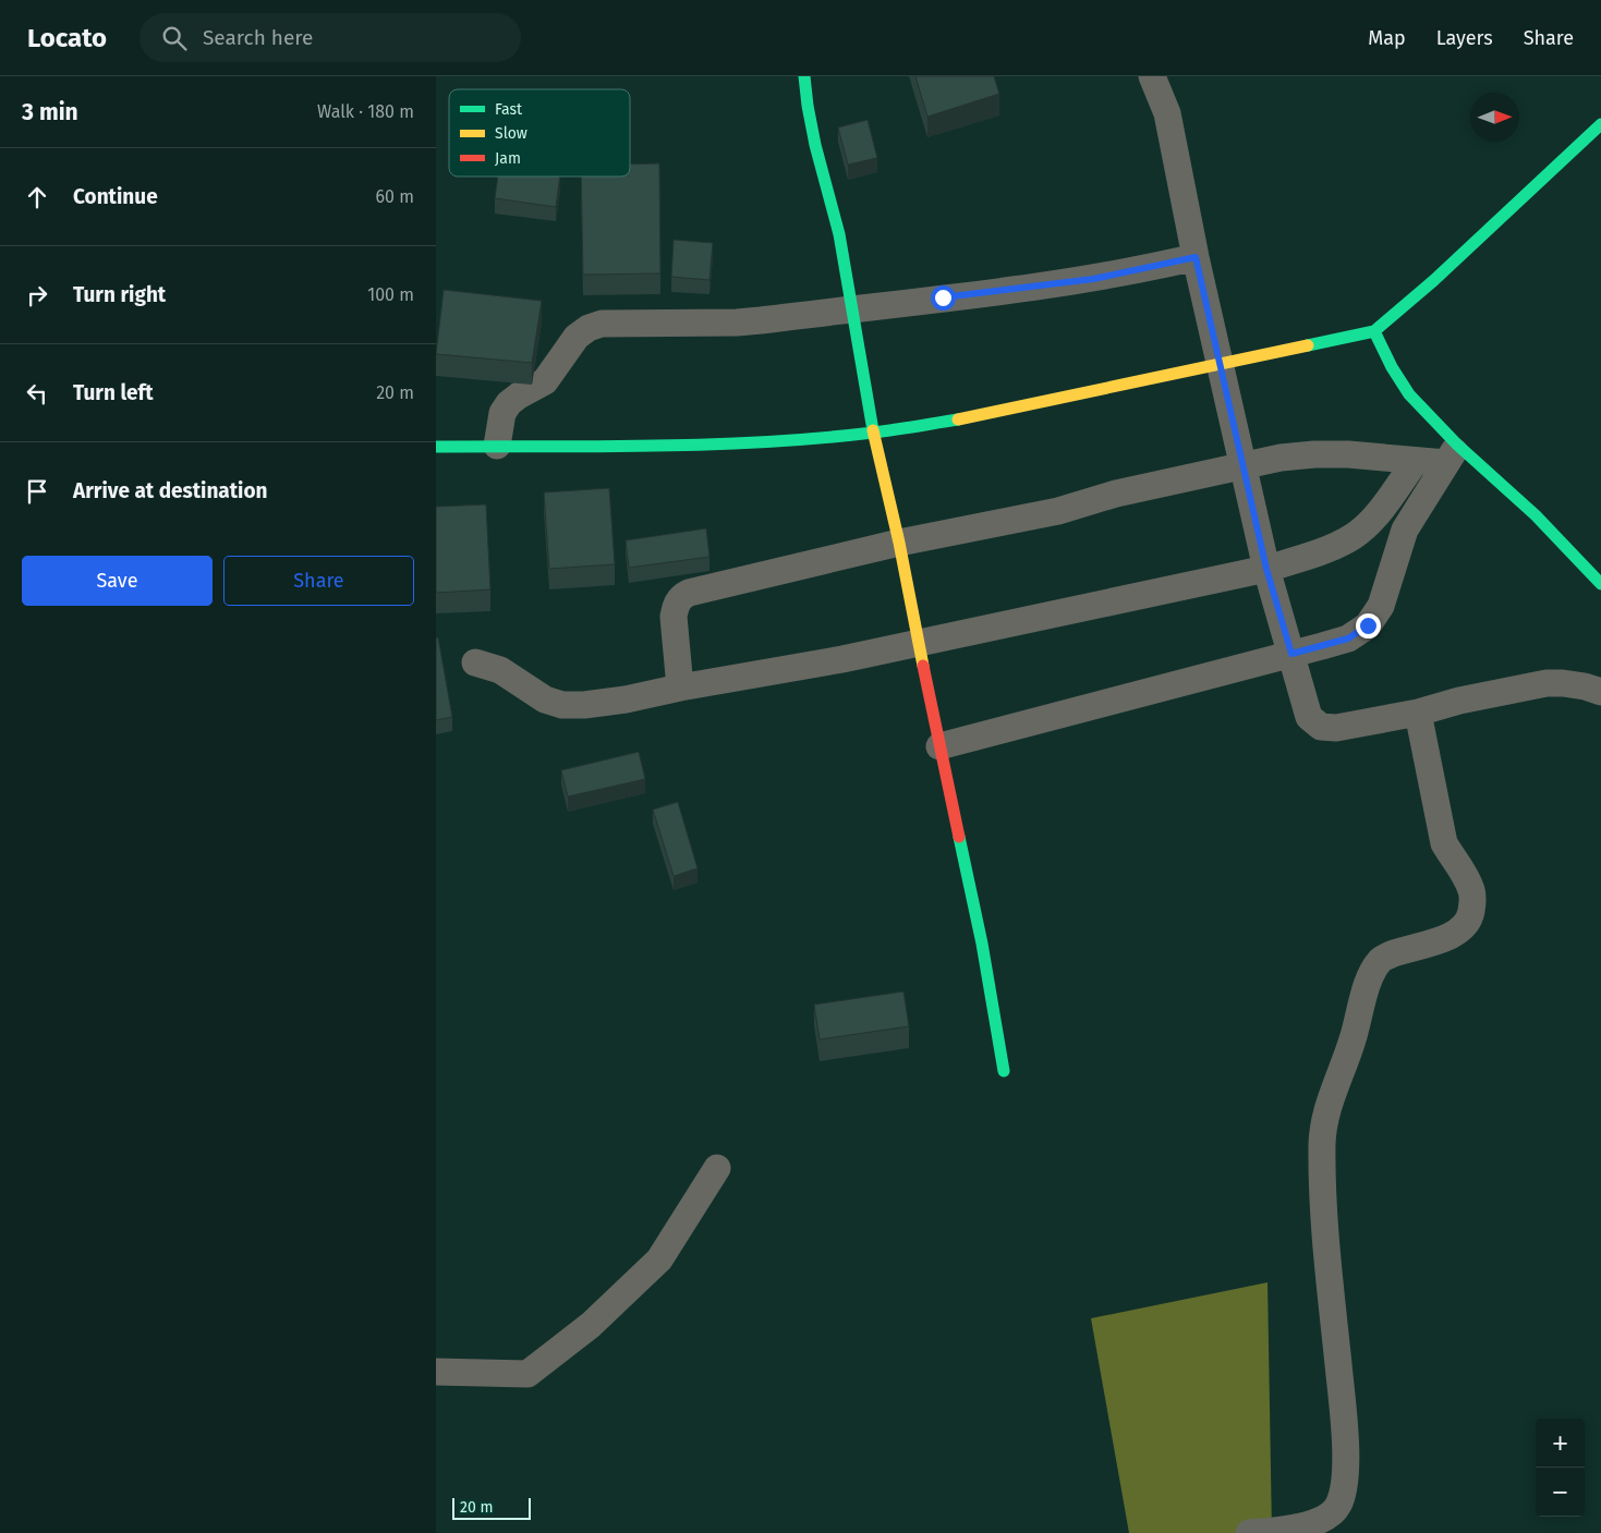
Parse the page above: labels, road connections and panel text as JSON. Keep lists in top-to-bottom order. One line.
{"legend":["Fast","Slow","Jam"],"scale_bar":"20 m","north":"right","page":{"header":"Locato","search":"Search here","nav":["Map","Layers","Share"],"heading":["3 min","Walk · 180 m"],"list":[["Continue","60 m"],["Turn right","100 m"],["Turn left","20 m"],"Arrive at destination"],"buttons":["Save","Share"],"map_buttons":["+","−"],"scale":"20 m"}}
